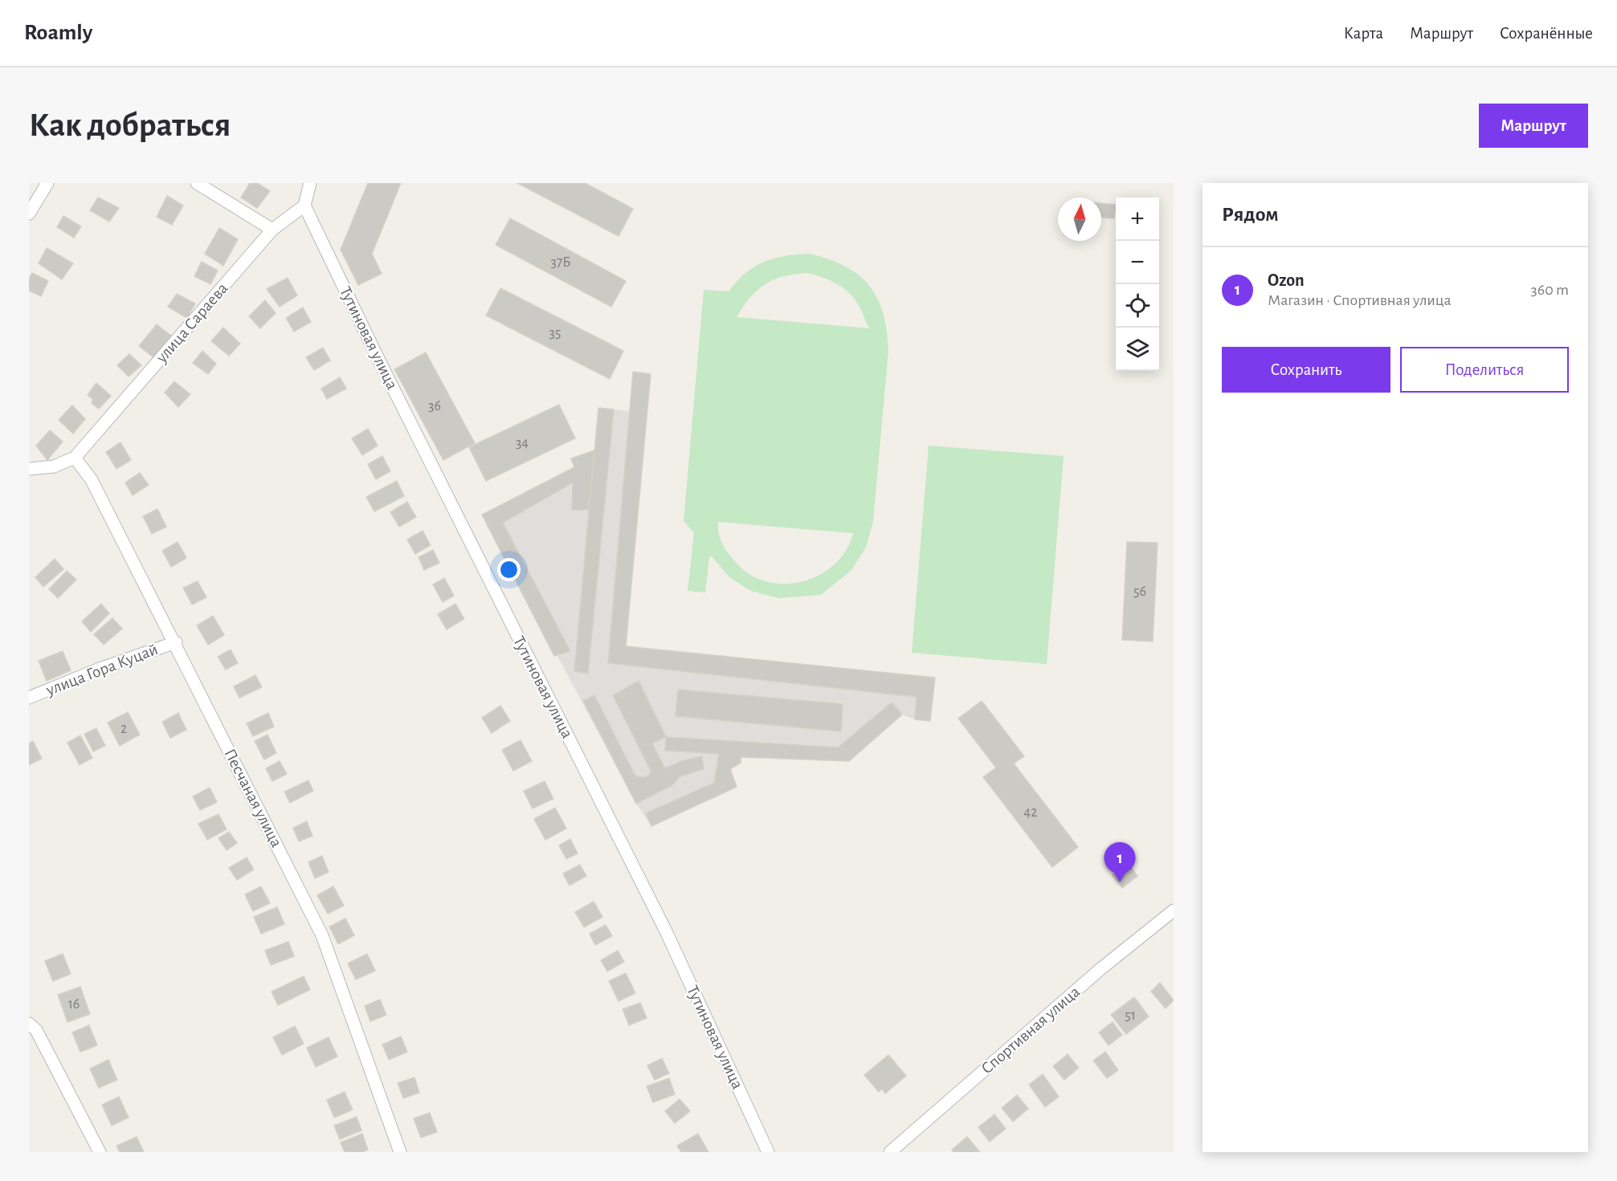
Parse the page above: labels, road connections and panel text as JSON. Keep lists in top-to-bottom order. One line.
{"streets":{"street":["улица Сараева","Тутиновая улица","улица Гора Куцай","Песчаная улица","Спортивная улица"]},"crossings":[["улица Сараева","Тутиновая улица"],["улица Сараева","Песчаная улица"],["улица Гора Куцай","Песчаная улица"]],"house_numbers":["37Б","35","36","34","56","2","42","16","51"],"north":"top","page":{"header":"Roamly","nav":["Карта","Маршрут","Сохранённые"],"buttons":["Маршрут",["Сохранить","Поделиться"]],"title":"Как добраться","heading":"Рядом","map_buttons":["+","−"],"list":[{"mark":"1","name":"Ozon","note":"Магазин · Спортивная улица","value":"360 m"}],"pins":"1"}}
